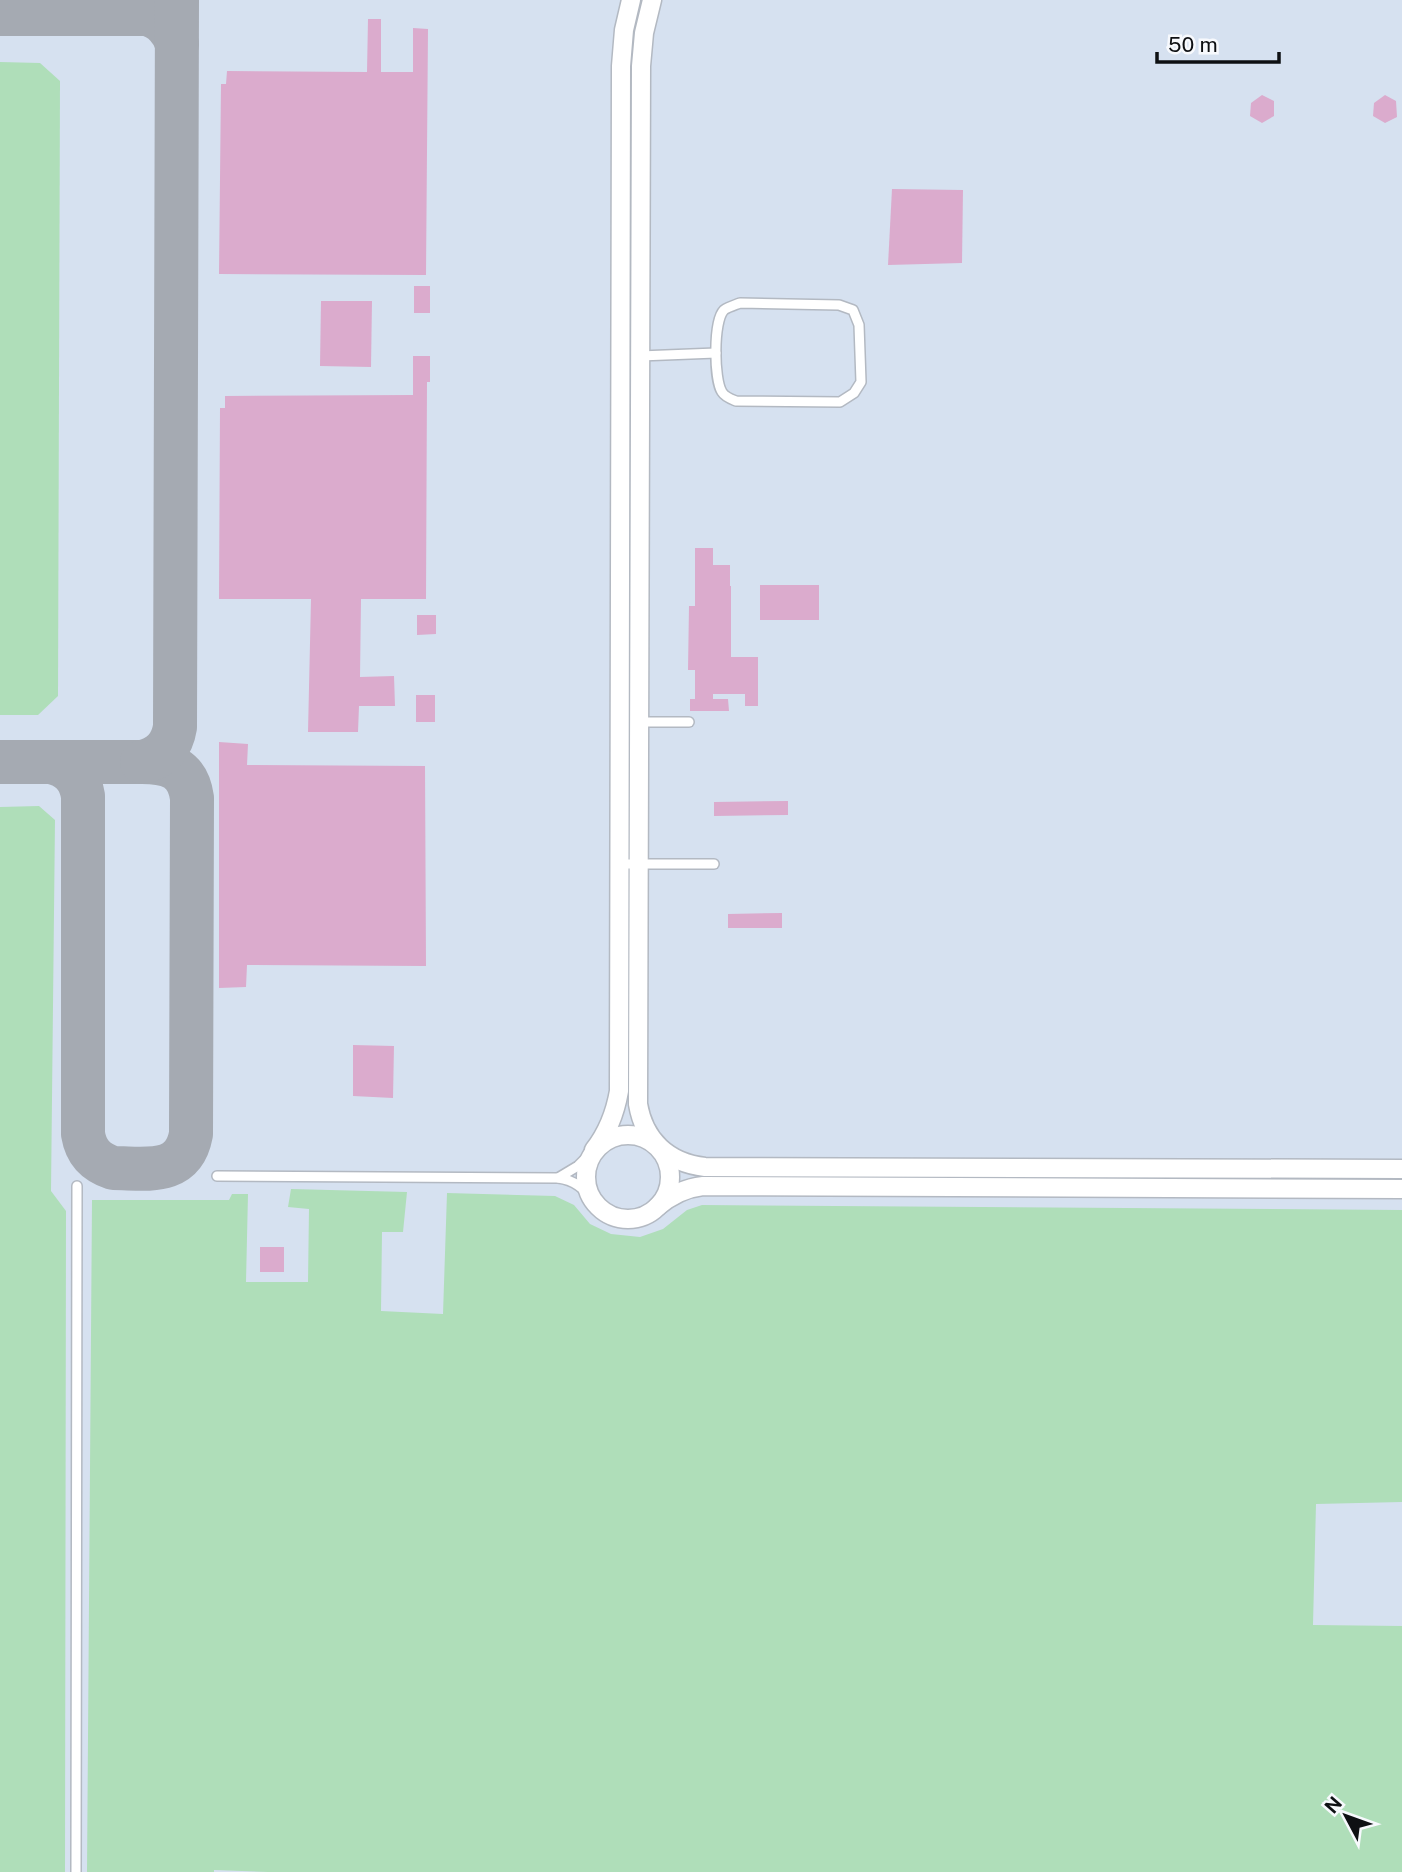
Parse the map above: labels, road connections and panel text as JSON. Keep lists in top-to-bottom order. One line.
{"scale_bar":"50 m","north":"top left"}
